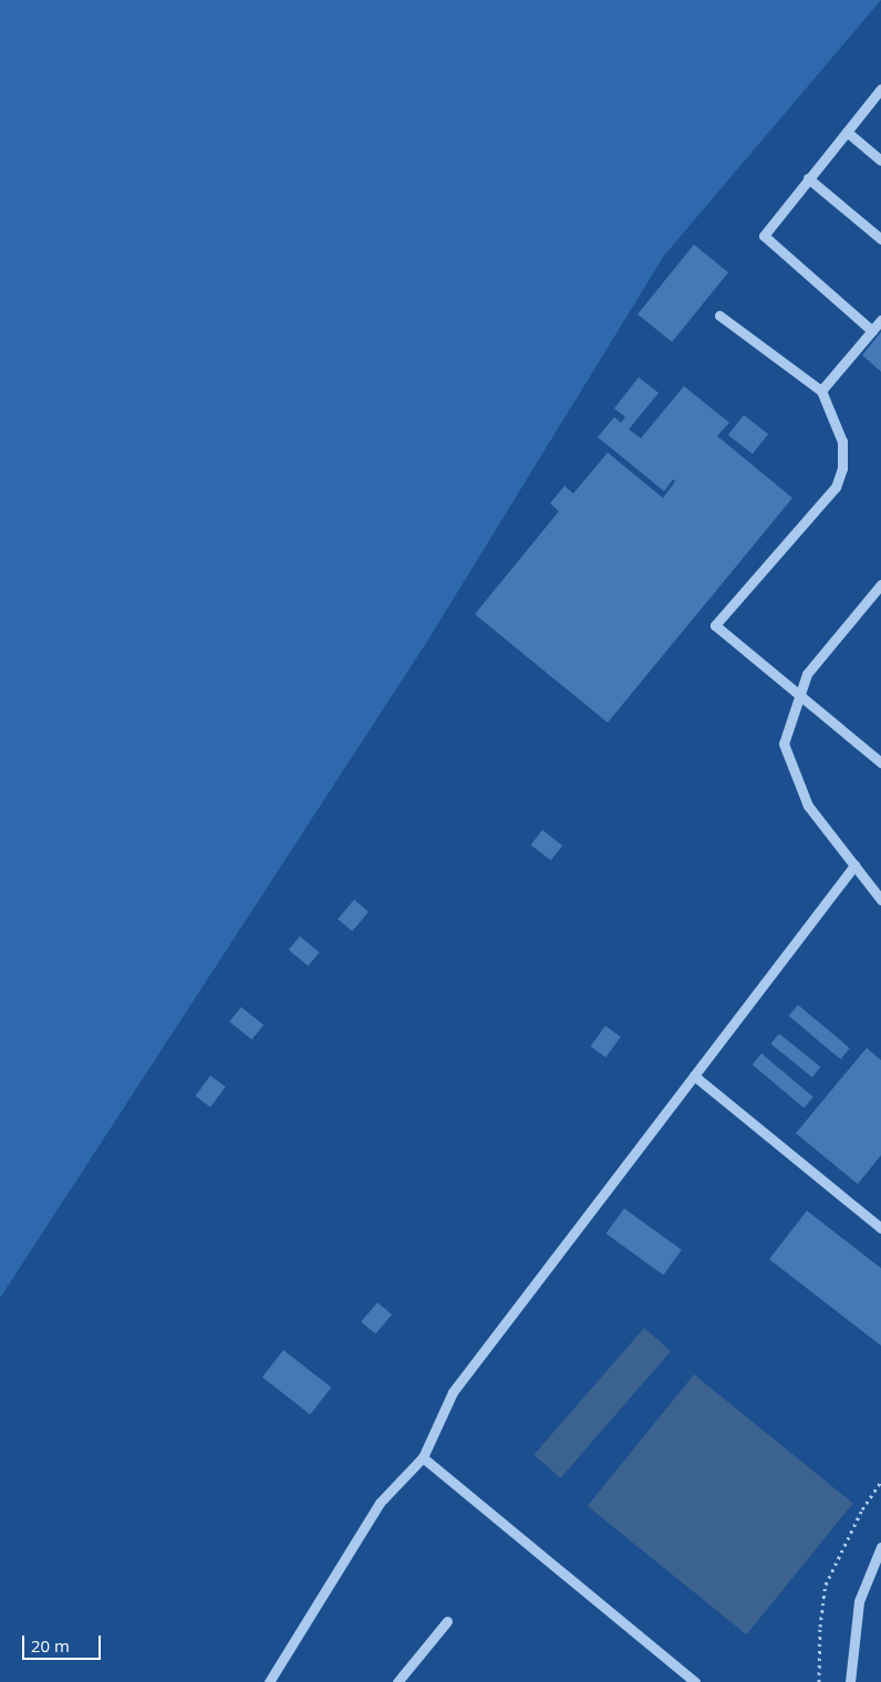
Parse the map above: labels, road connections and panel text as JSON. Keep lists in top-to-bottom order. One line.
{"scale_bar":"20 m"}
